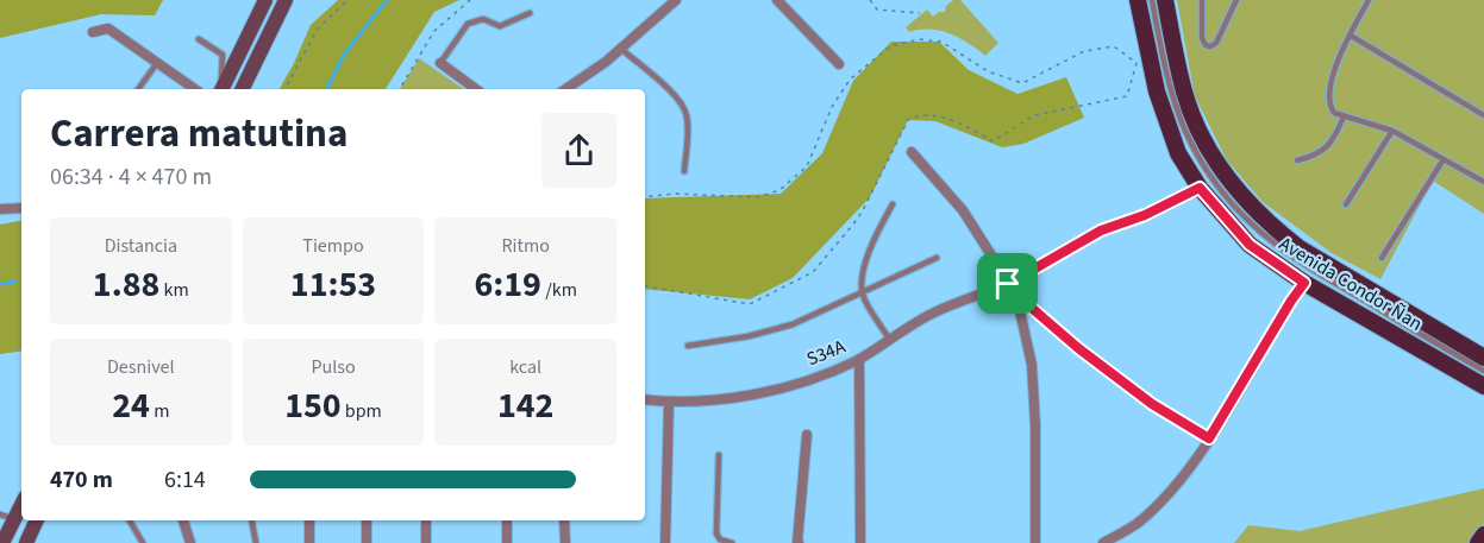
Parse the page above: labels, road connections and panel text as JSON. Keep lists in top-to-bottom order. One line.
{"streets":{"main road":["Avenida Condor Ñan"],"street":["S34A"]},"page":{"heading":["Carrera matutina","06:34 · 4 × 470 m"],"stats":[["Distancia","1.88 km"],["Tiempo","11:53"],["Ritmo","6:19 /km"],["Desnivel","24 m"],["Pulso","150 bpm"],["kcal","142"]],"list":[{"name":"470 m","note":"6:14"}]}}
